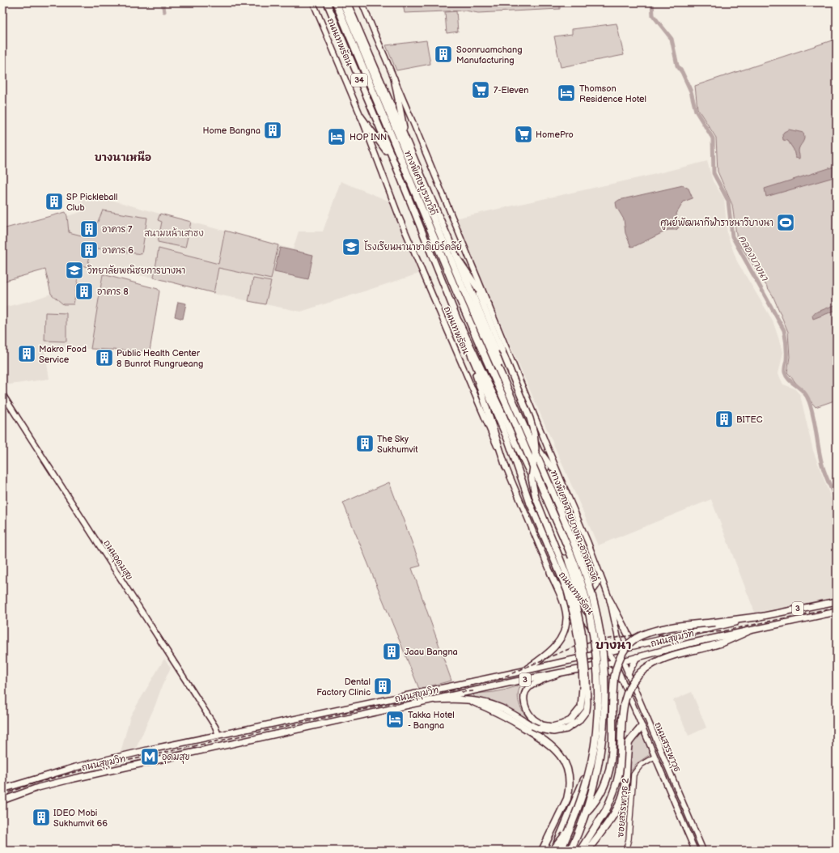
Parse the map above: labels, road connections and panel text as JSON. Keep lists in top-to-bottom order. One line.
{"streets":{"highway":["ทางพิเศษบูรพาวิถี","ทางพิเศษสายบางนา-อาจณรงค์"],"main road":["ถนนเทพรัตน","34","ถนนอุดมสุข","3","ถนนสุขุมวิท","ถนนสรรพาวุธ"],"street":["ซอยสรรพาวุธ 2"]},"crossings":[["ถนนเทพรัตน","ถนนสุขุมวิท"],["ถนนเทพรัตน","ถนนสรรพาวุธ"],["ทางพิเศษบูรพาวิถี","ทางพิเศษสายบางนา-อาจณรงค์"],["ถนนอุดมสุข","ถนนสุขุมวิท"],["ถนนสุขุมวิท","ถนนสรรพาวุธ"],["ถนนสรรพาวุธ","ซอยสรรพาวุธ 2"]],"districts":["บางนาเหนือ","บางนา"],"water":["คลองบางนา"],"parks":["สนามหน้าเสาธง"],"places":{"building":["Soonruamchang Manufacturing","Home Bangna","SP Pickleball Club","อาคาร 7","อาคาร 6","อาคาร 8","Makro Food Service","Public Health Center 8 Bunrot Rungrueang","BITEC","The Sky Sukhumvit","Jaau Bangna","Dental Factory Clinic","IDEO Mobi Sukhumvit 66"],"supermarket":["7-Eleven","HomePro"],"hotel":["Thomson Residence Hotel","HOP INN","Takka Hotel - Bangna"],"sports":["ศูนย์พัฒนากีฬาราชนาวีบางนา"],"school or university":["โรงเรียนนานาชาติเบิร์คลีย์","วิทยาลัยพณิชยการบางนา"],"metro station":["อุดมสุข"]}}
